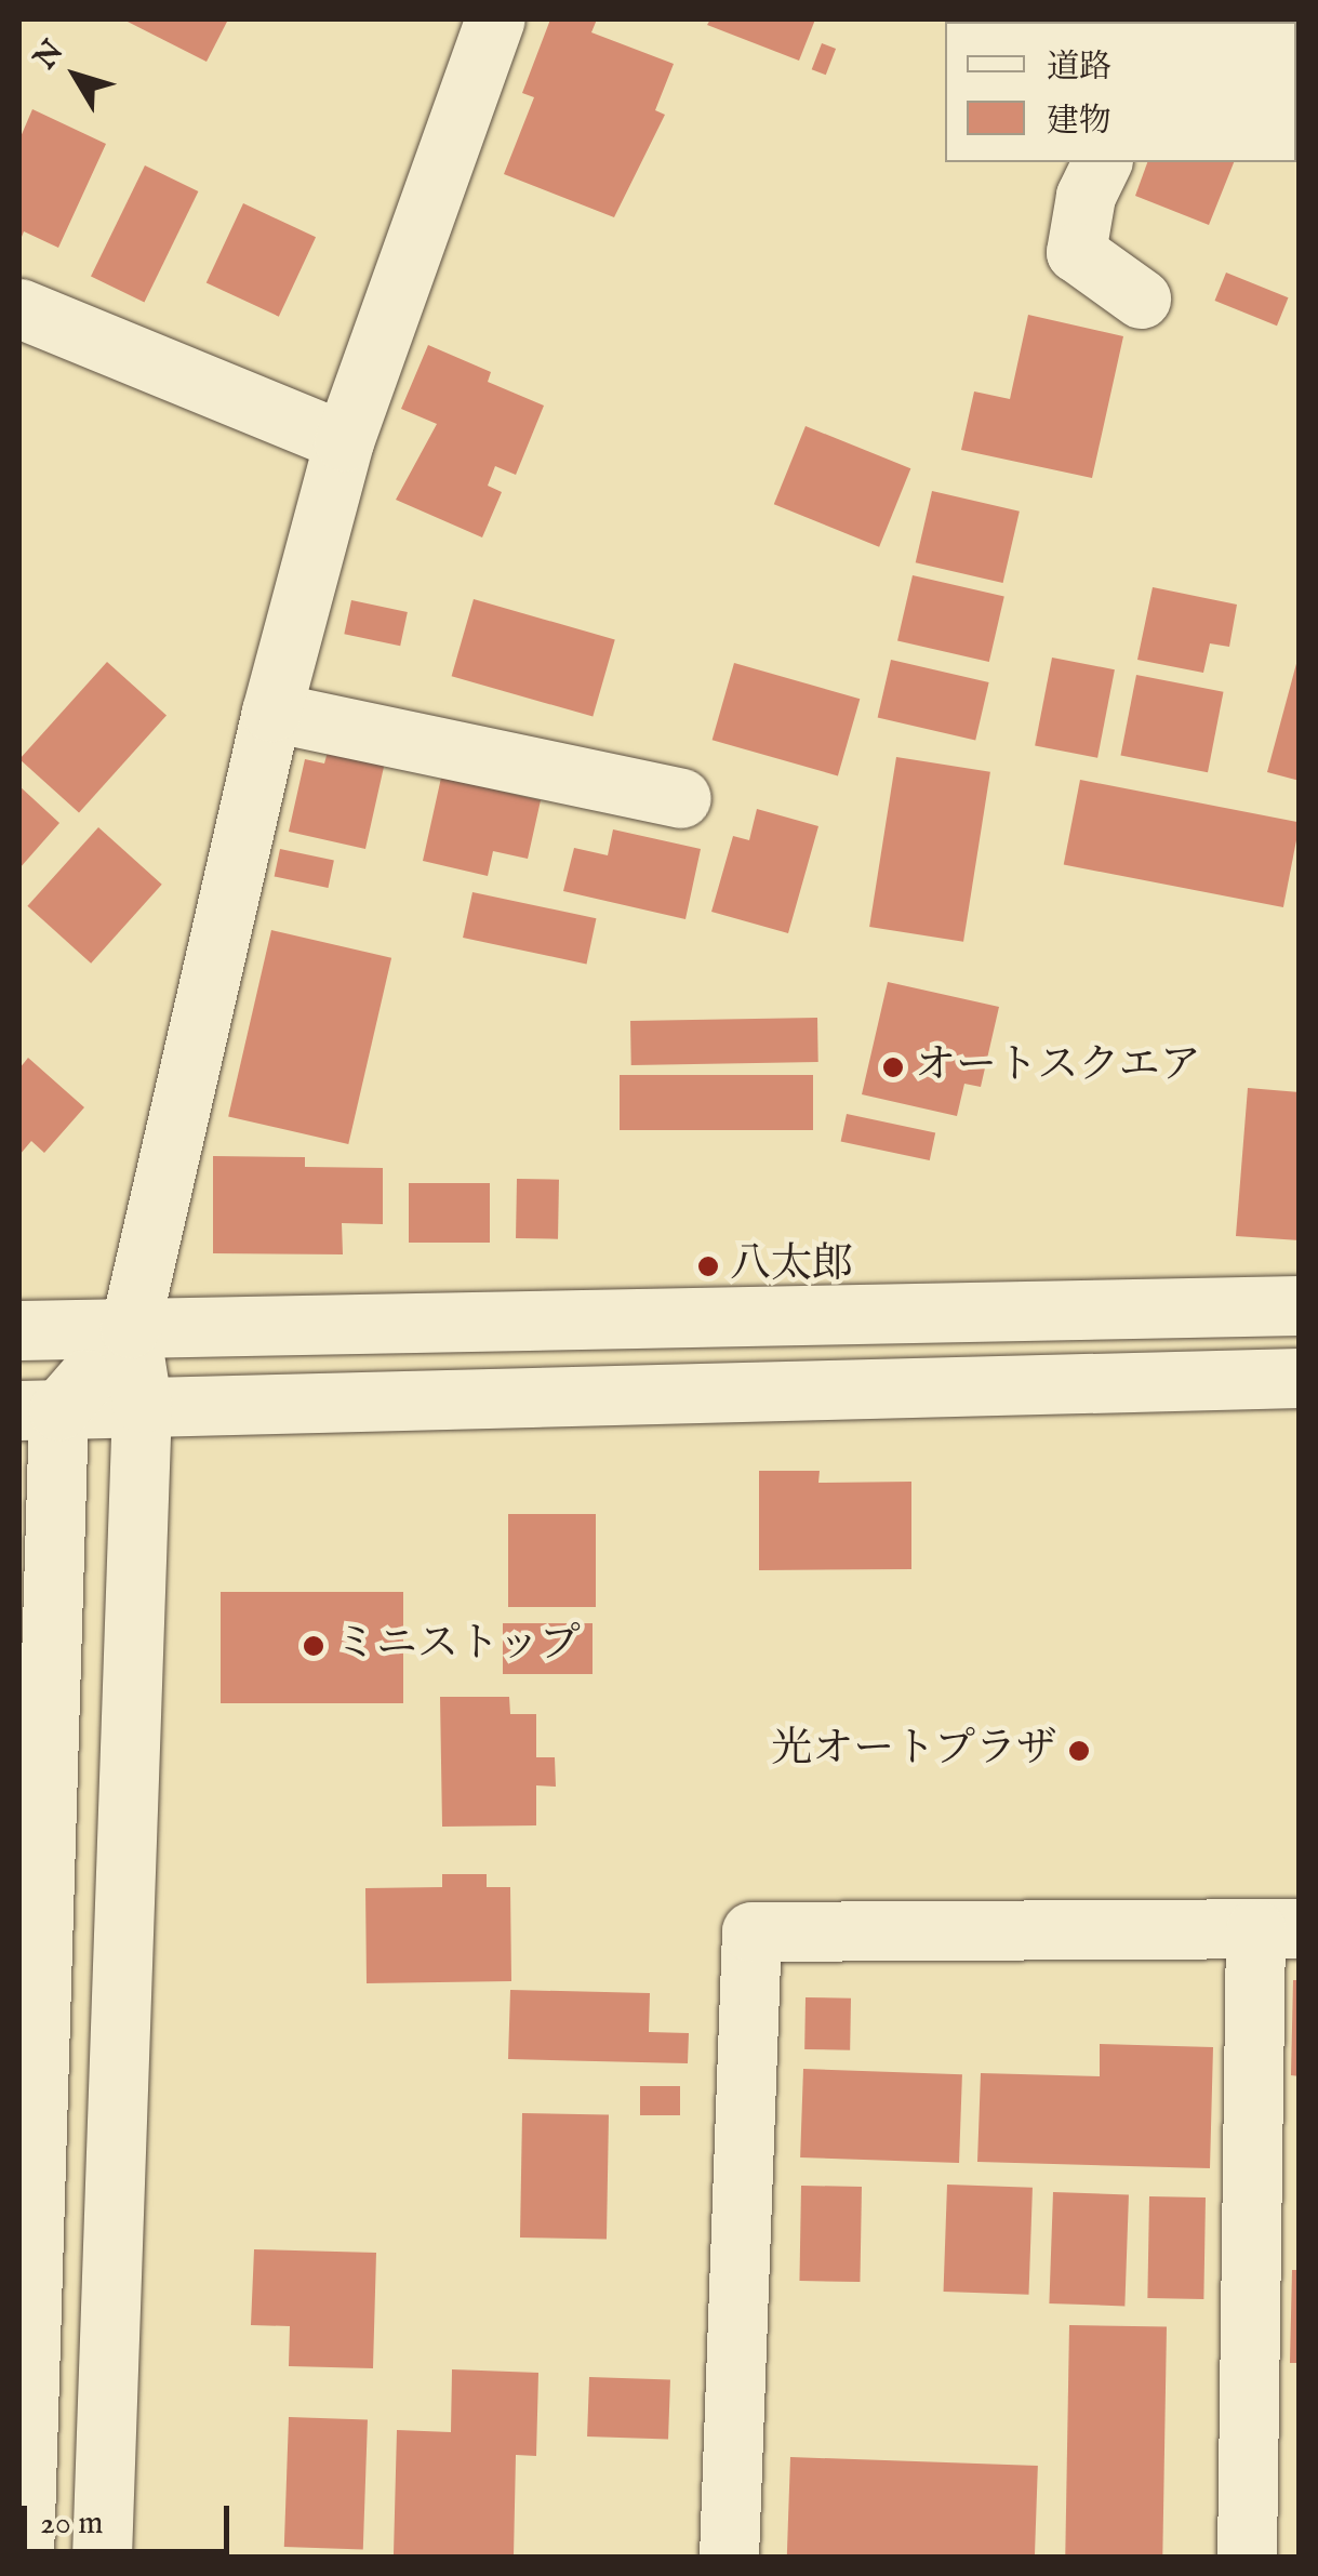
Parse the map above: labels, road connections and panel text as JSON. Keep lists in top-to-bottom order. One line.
{"places":["オートスクエア","八太郎","ミニストップ","光オートプラザ"],"legend":["道路","建物"],"scale_bar":"20 m","north":"top left"}
